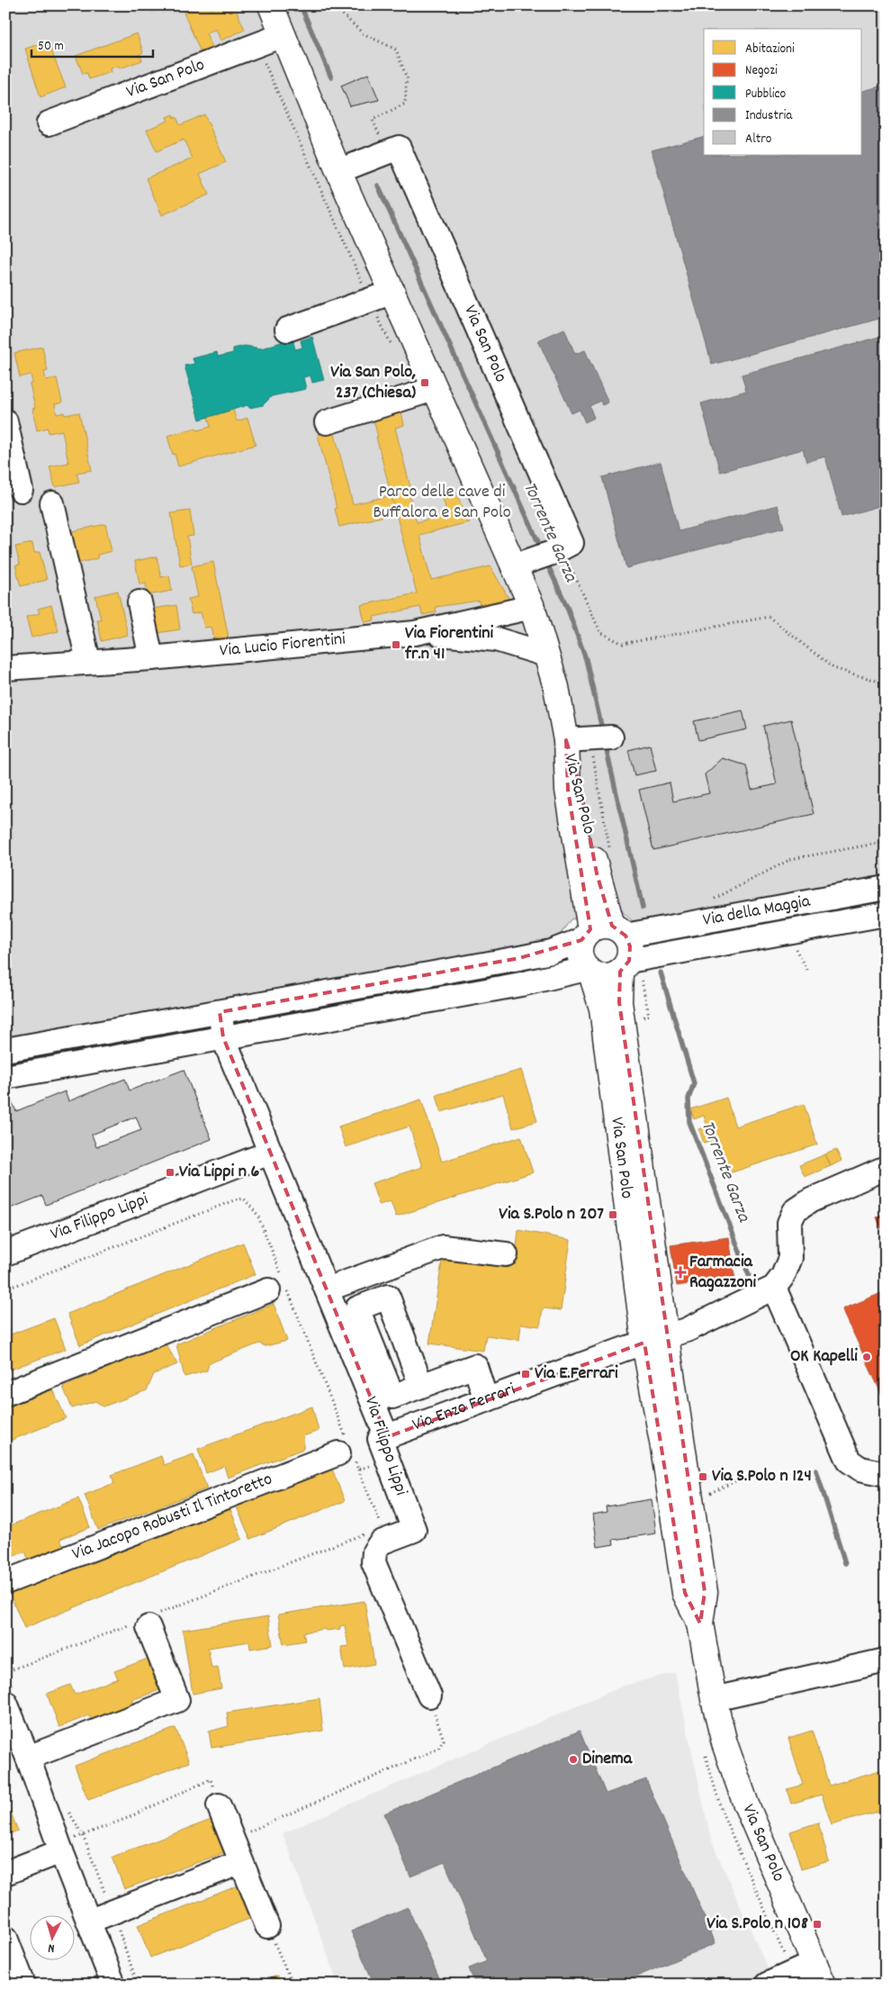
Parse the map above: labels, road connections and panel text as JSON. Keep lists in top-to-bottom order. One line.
{"streets":{"main road":["Via San Polo"],"street":["Via Lucio Fiorentini","Via della Maggia","Via Filippo Lippi","Via Enzo Ferrari","Via Jacopo Robusti Il Tintoretto"]},"crossings":[["Via San Polo","Via Lucio Fiorentini"],["Via San Polo","Via della Maggia"],["Via San Polo","Via Enzo Ferrari"],["Via della Maggia","Via Filippo Lippi"],["Via Filippo Lippi","Via Enzo Ferrari"]],"water":["Torrente Garza"],"parks":["Parco delle cave di Buffalora e San Polo"],"places":{"transit":["Via San Polo, 237 (Chiesa)","Via Fiorentini fr.n 41","Via Lippi n 6","Via S.Polo n 207","Via E.Ferrari","Via S.Polo n 124","Via S.Polo n 108"],"health":["Farmacia Ragazzoni"],"other":["OK Kapelli","Dinema"]},"legend":["Abitazioni","Negozi","Pubblico","Industria","Altro"],"scale_bar":"50 m","north":"bottom"}
